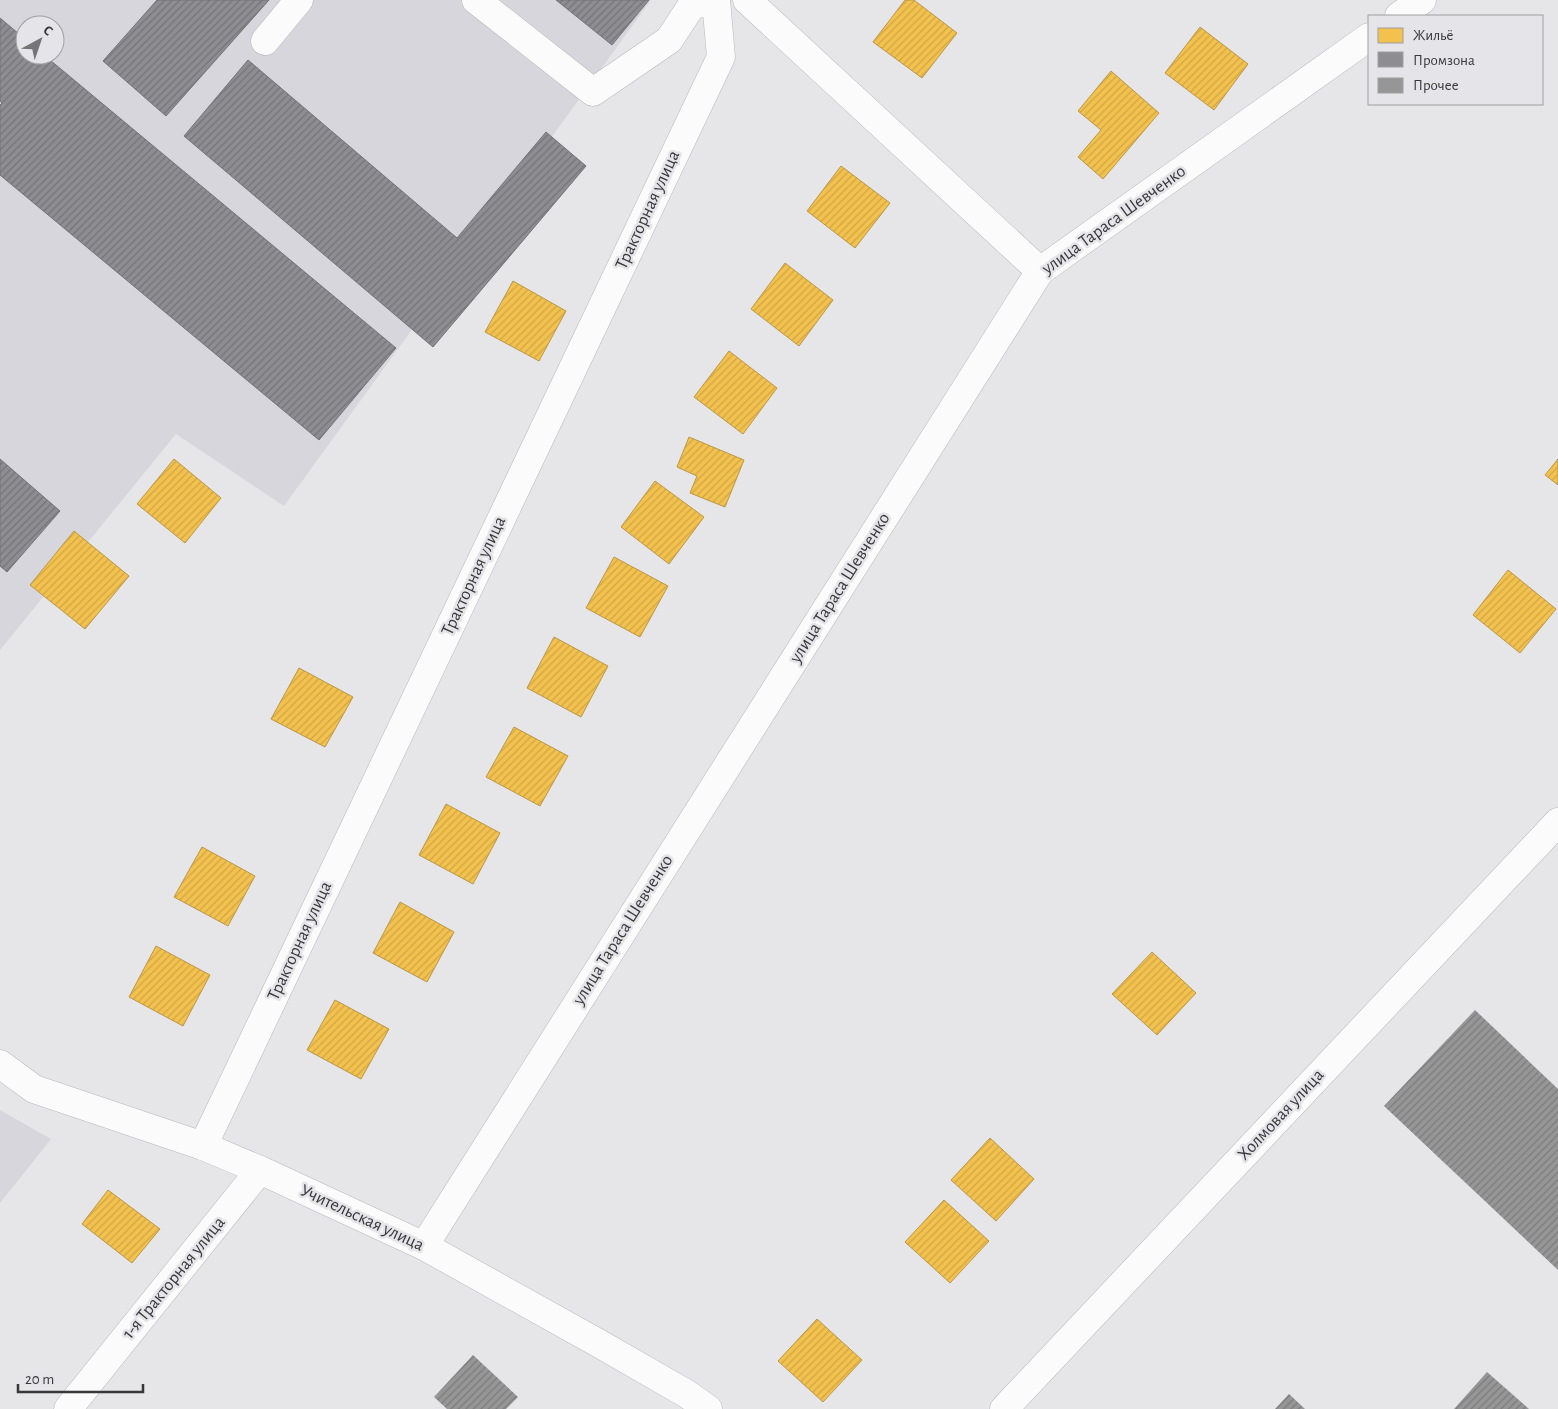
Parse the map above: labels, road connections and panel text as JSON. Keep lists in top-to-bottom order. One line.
{"streets":{"street":["Тракторная улица","улица Тараса Шевченко","Холмовая улица","Учительская улица","1-я Тракторная улица"]},"crossings":[["Тракторная улица","Учительская улица"],["улица Тараса Шевченко","Учительская улица"],["Учительская улица","1-я Тракторная улица"]],"legend":["Жильё","Промзона","Прочее"],"scale_bar":"20 m","north":"top right"}
